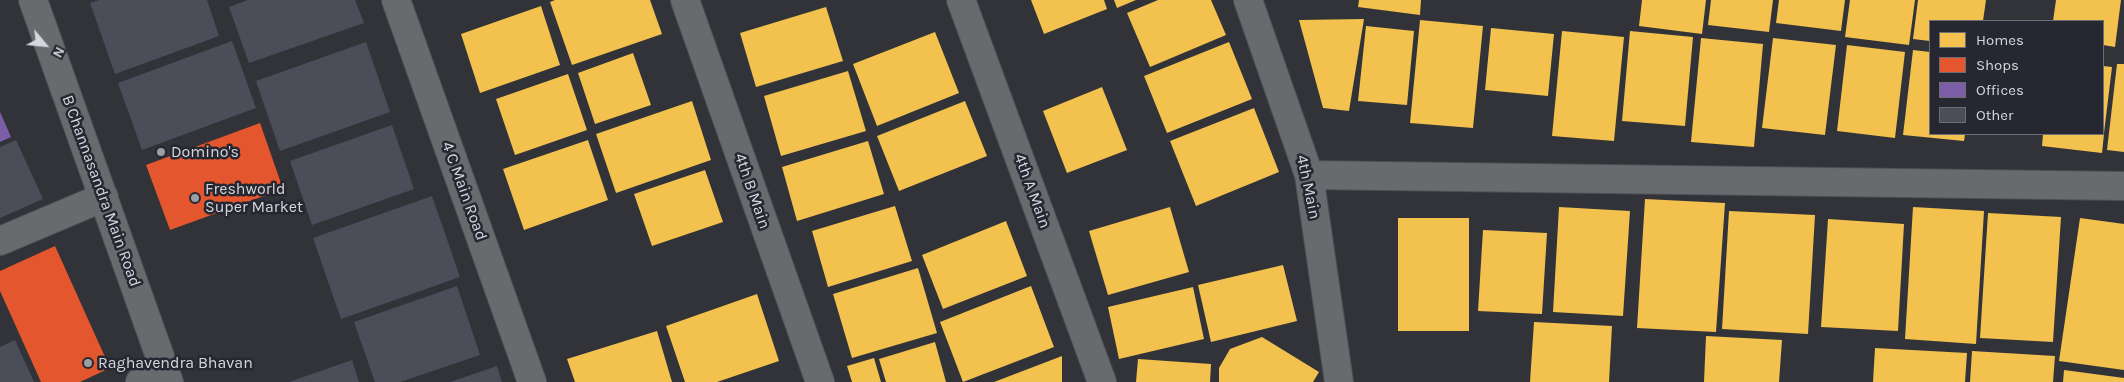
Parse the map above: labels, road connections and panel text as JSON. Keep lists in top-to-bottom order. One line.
{"streets":{"street":["4th Main","B Channasandra Main Road","4 C Main Road","4th B Main","4th A Main"]},"places":["Domino's","Freshworld Super Market","Raghavendra Bhavan"],"legend":["Homes","Shops","Offices","Other"],"north":"bottom right"}
